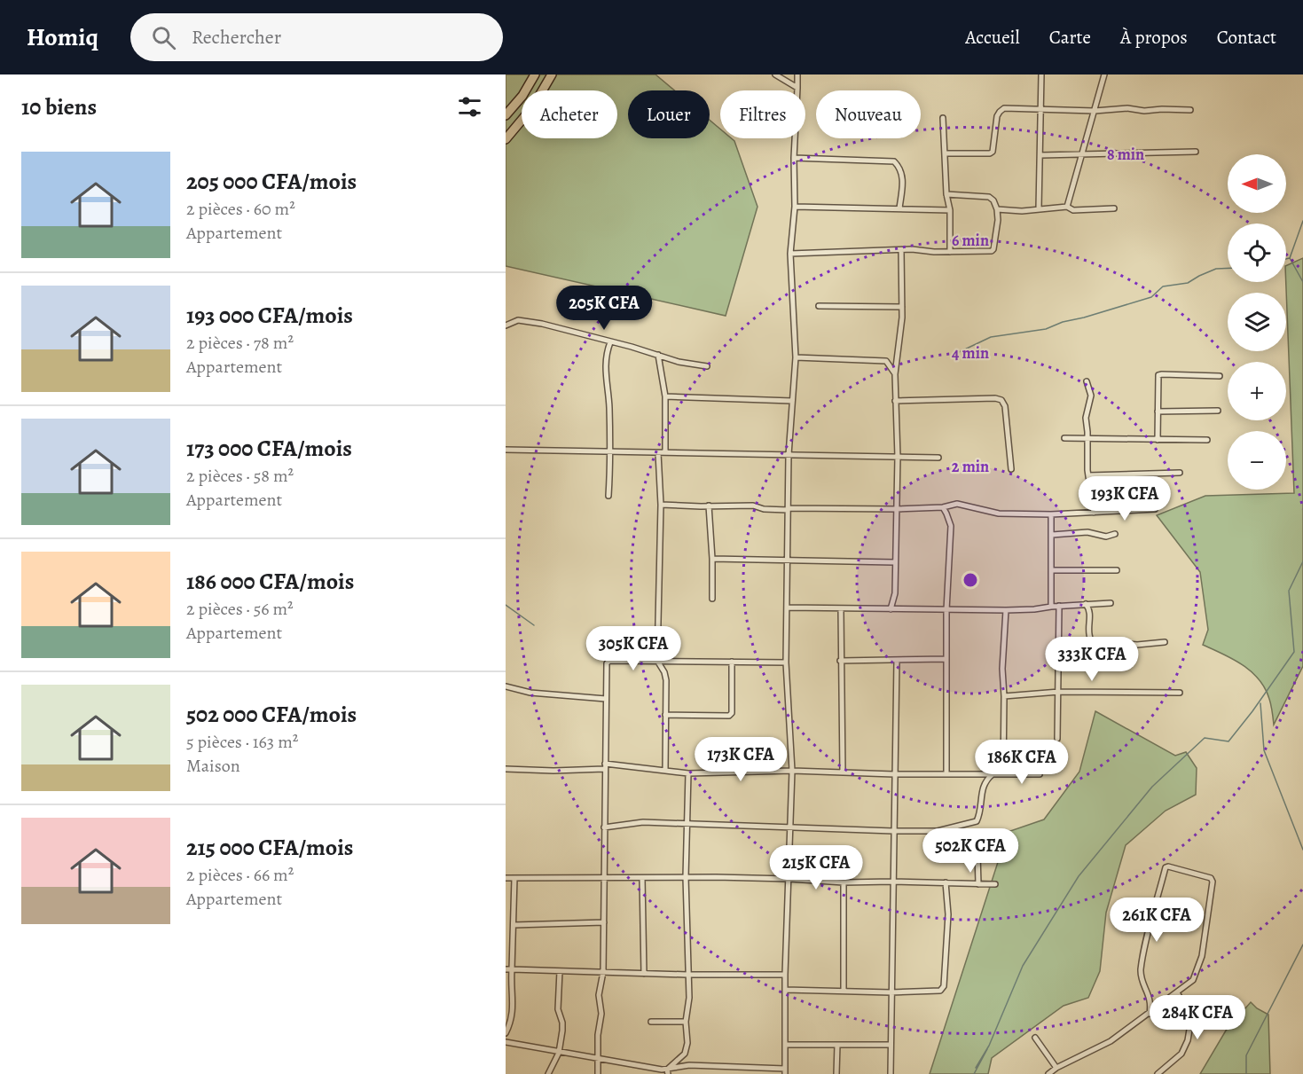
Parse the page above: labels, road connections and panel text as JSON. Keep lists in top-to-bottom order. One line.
{"north":"left","page":{"header":"Homiq","search":"Rechercher","nav":["Accueil","Carte","À propos","Contact"],"heading":"10 biens","chip":["Acheter","Louer","Filtres","Nouveau"],"list":[{"name":"205 000 CFA/mois","note":"2 pièces · 60 m² · Appartement"},{"name":"193 000 CFA/mois","note":"2 pièces · 78 m² · Appartement"},{"name":"173 000 CFA/mois","note":"2 pièces · 58 m² · Appartement"},{"name":"186 000 CFA/mois","note":"2 pièces · 56 m² · Appartement"},{"name":"502 000 CFA/mois","note":"5 pièces · 163 m² · Maison"},{"name":"215 000 CFA/mois","note":"2 pièces · 66 m² · Appartement"}],"map_buttons":["+","−"],"price":["205K CFA","193K CFA","305K CFA","333K CFA","173K CFA","186K CFA","502K CFA","215K CFA","261K CFA","284K CFA"]},"rings":["8 min","6 min","4 min","2 min"]}
